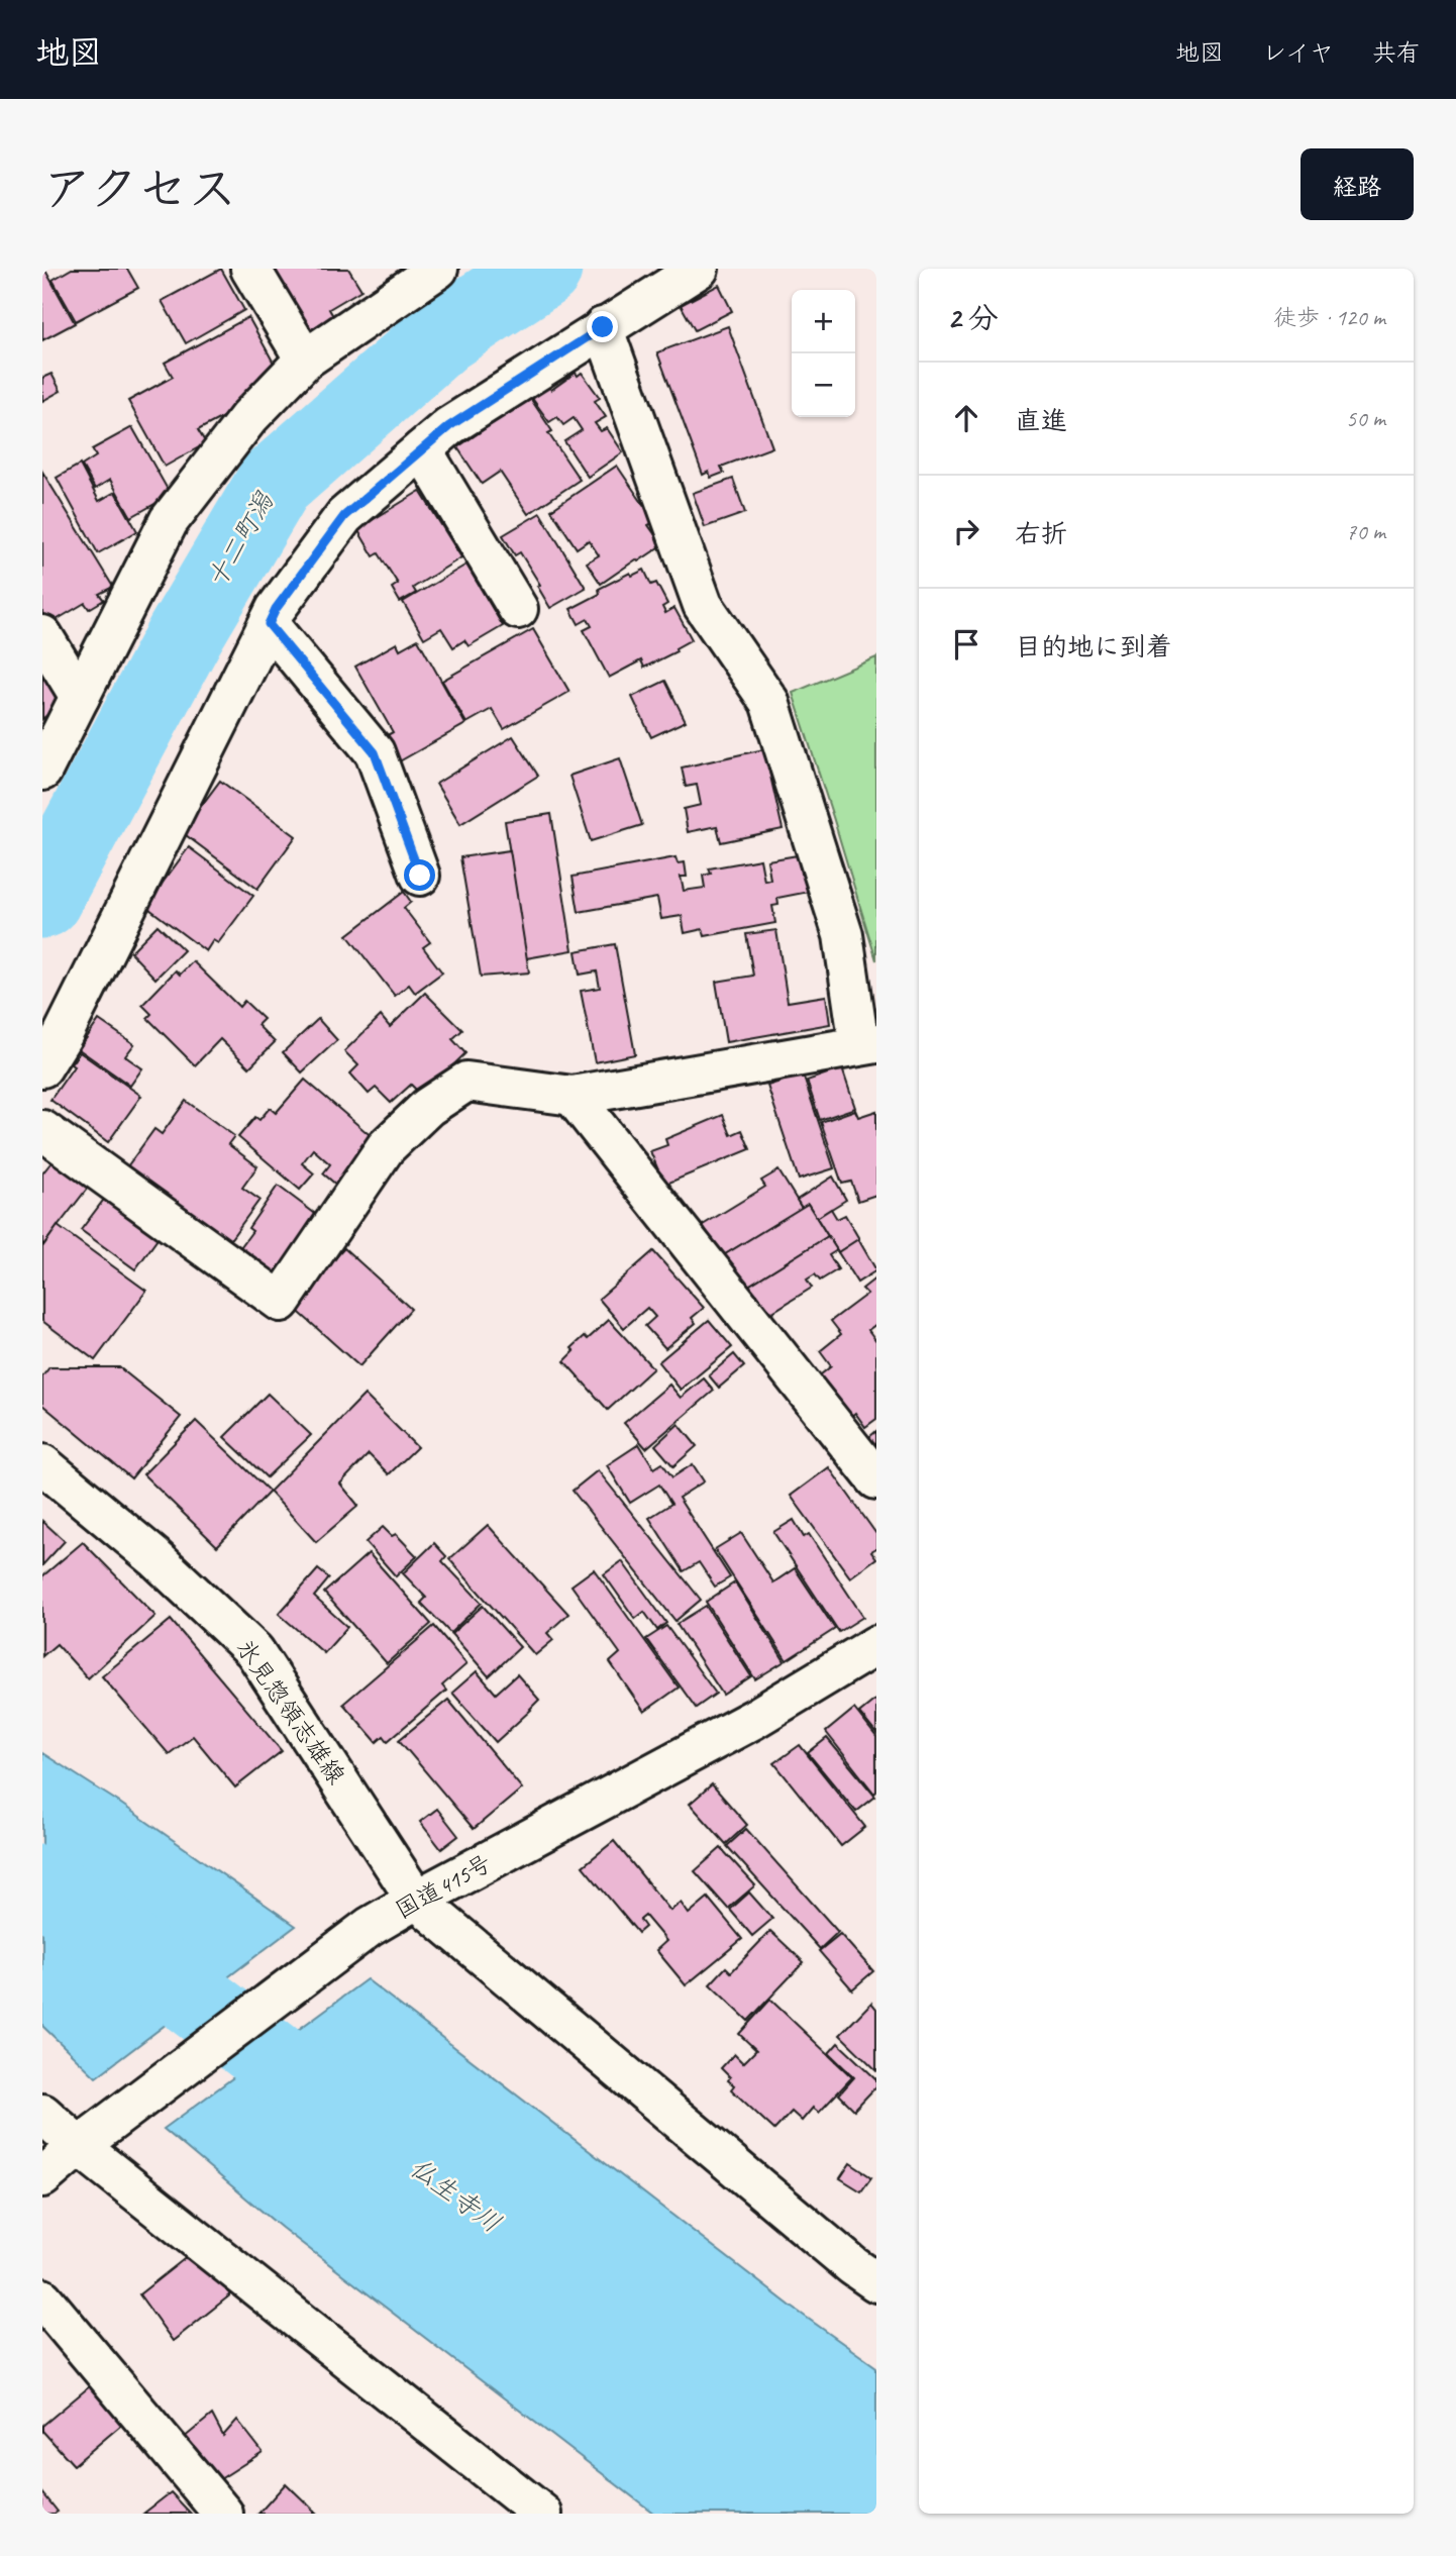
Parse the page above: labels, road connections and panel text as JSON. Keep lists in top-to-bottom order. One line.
{"streets":{"main road":["氷見惣領志雄線","国道415号"]},"crossings":[["氷見惣領志雄線","国道415号"]],"water":["十二町潟","仏生寺川"],"page":{"header":"地図","nav":["地図","レイヤ","共有"],"title":"アクセス","buttons":"経路","heading":["2 分","徒歩 · 120 m"],"map_buttons":["+","−"],"list":[["直進","50 m"],["右折","70 m"],"目的地に到着"]}}
